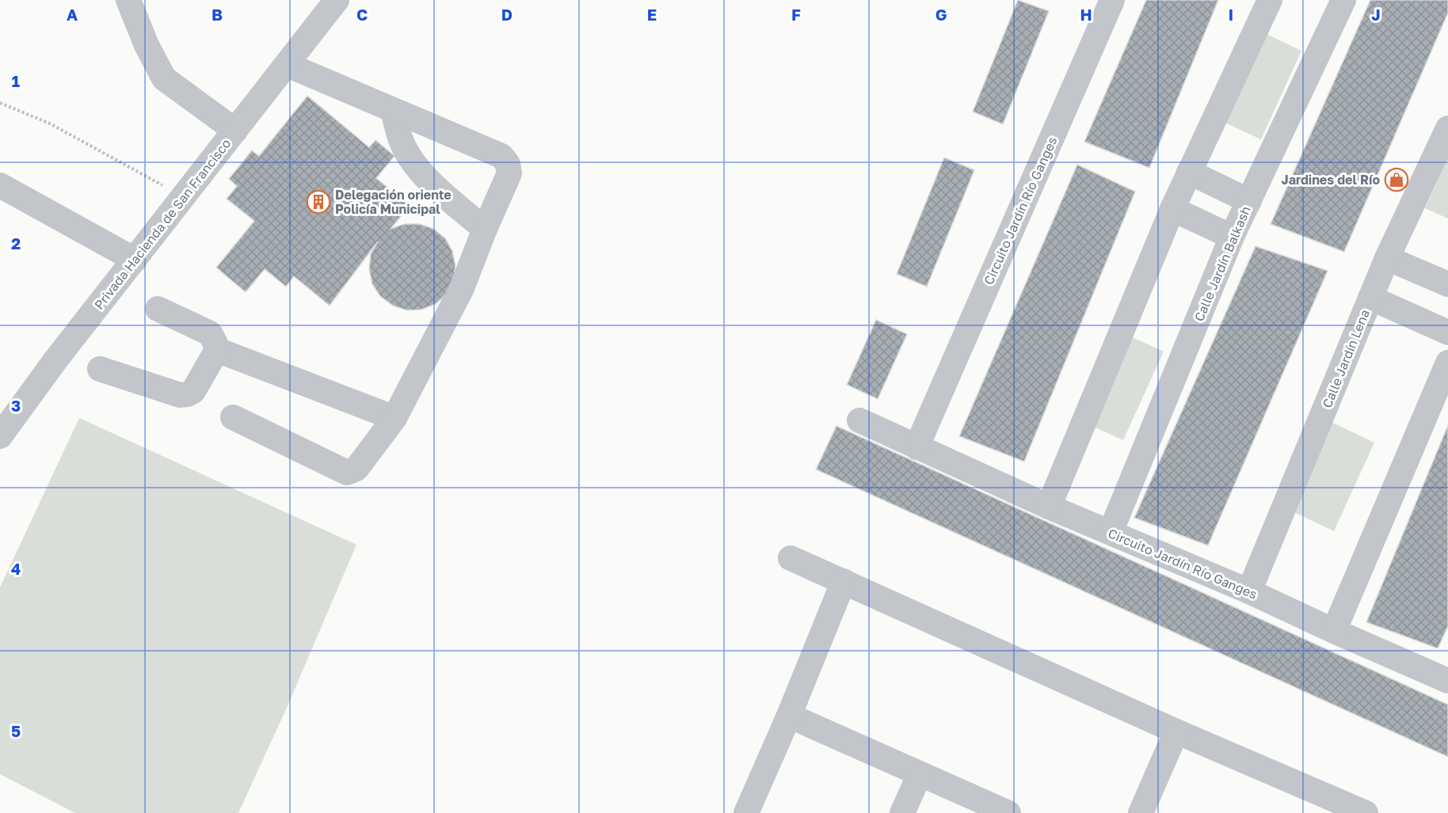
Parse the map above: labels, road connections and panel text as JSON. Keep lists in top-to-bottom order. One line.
{"streets":{"street":["Circuito Jardín Río Ganges","Privada Hacienda de San Francisco","Calle Jardín Balkash","Calle Jardín Lena"]},"crossings":[["Circuito Jardín Río Ganges","Calle Jardín Balkash"],["Circuito Jardín Río Ganges","Calle Jardín Lena"]],"places":{"shop":["Jardines del Río"],"building":["Delegación oriente Policía Municipal"]},"grid":{"columns":["A","B","C","D","E","F","G","H","I","J"],"rows":["1","2","3","4","5"]}}
